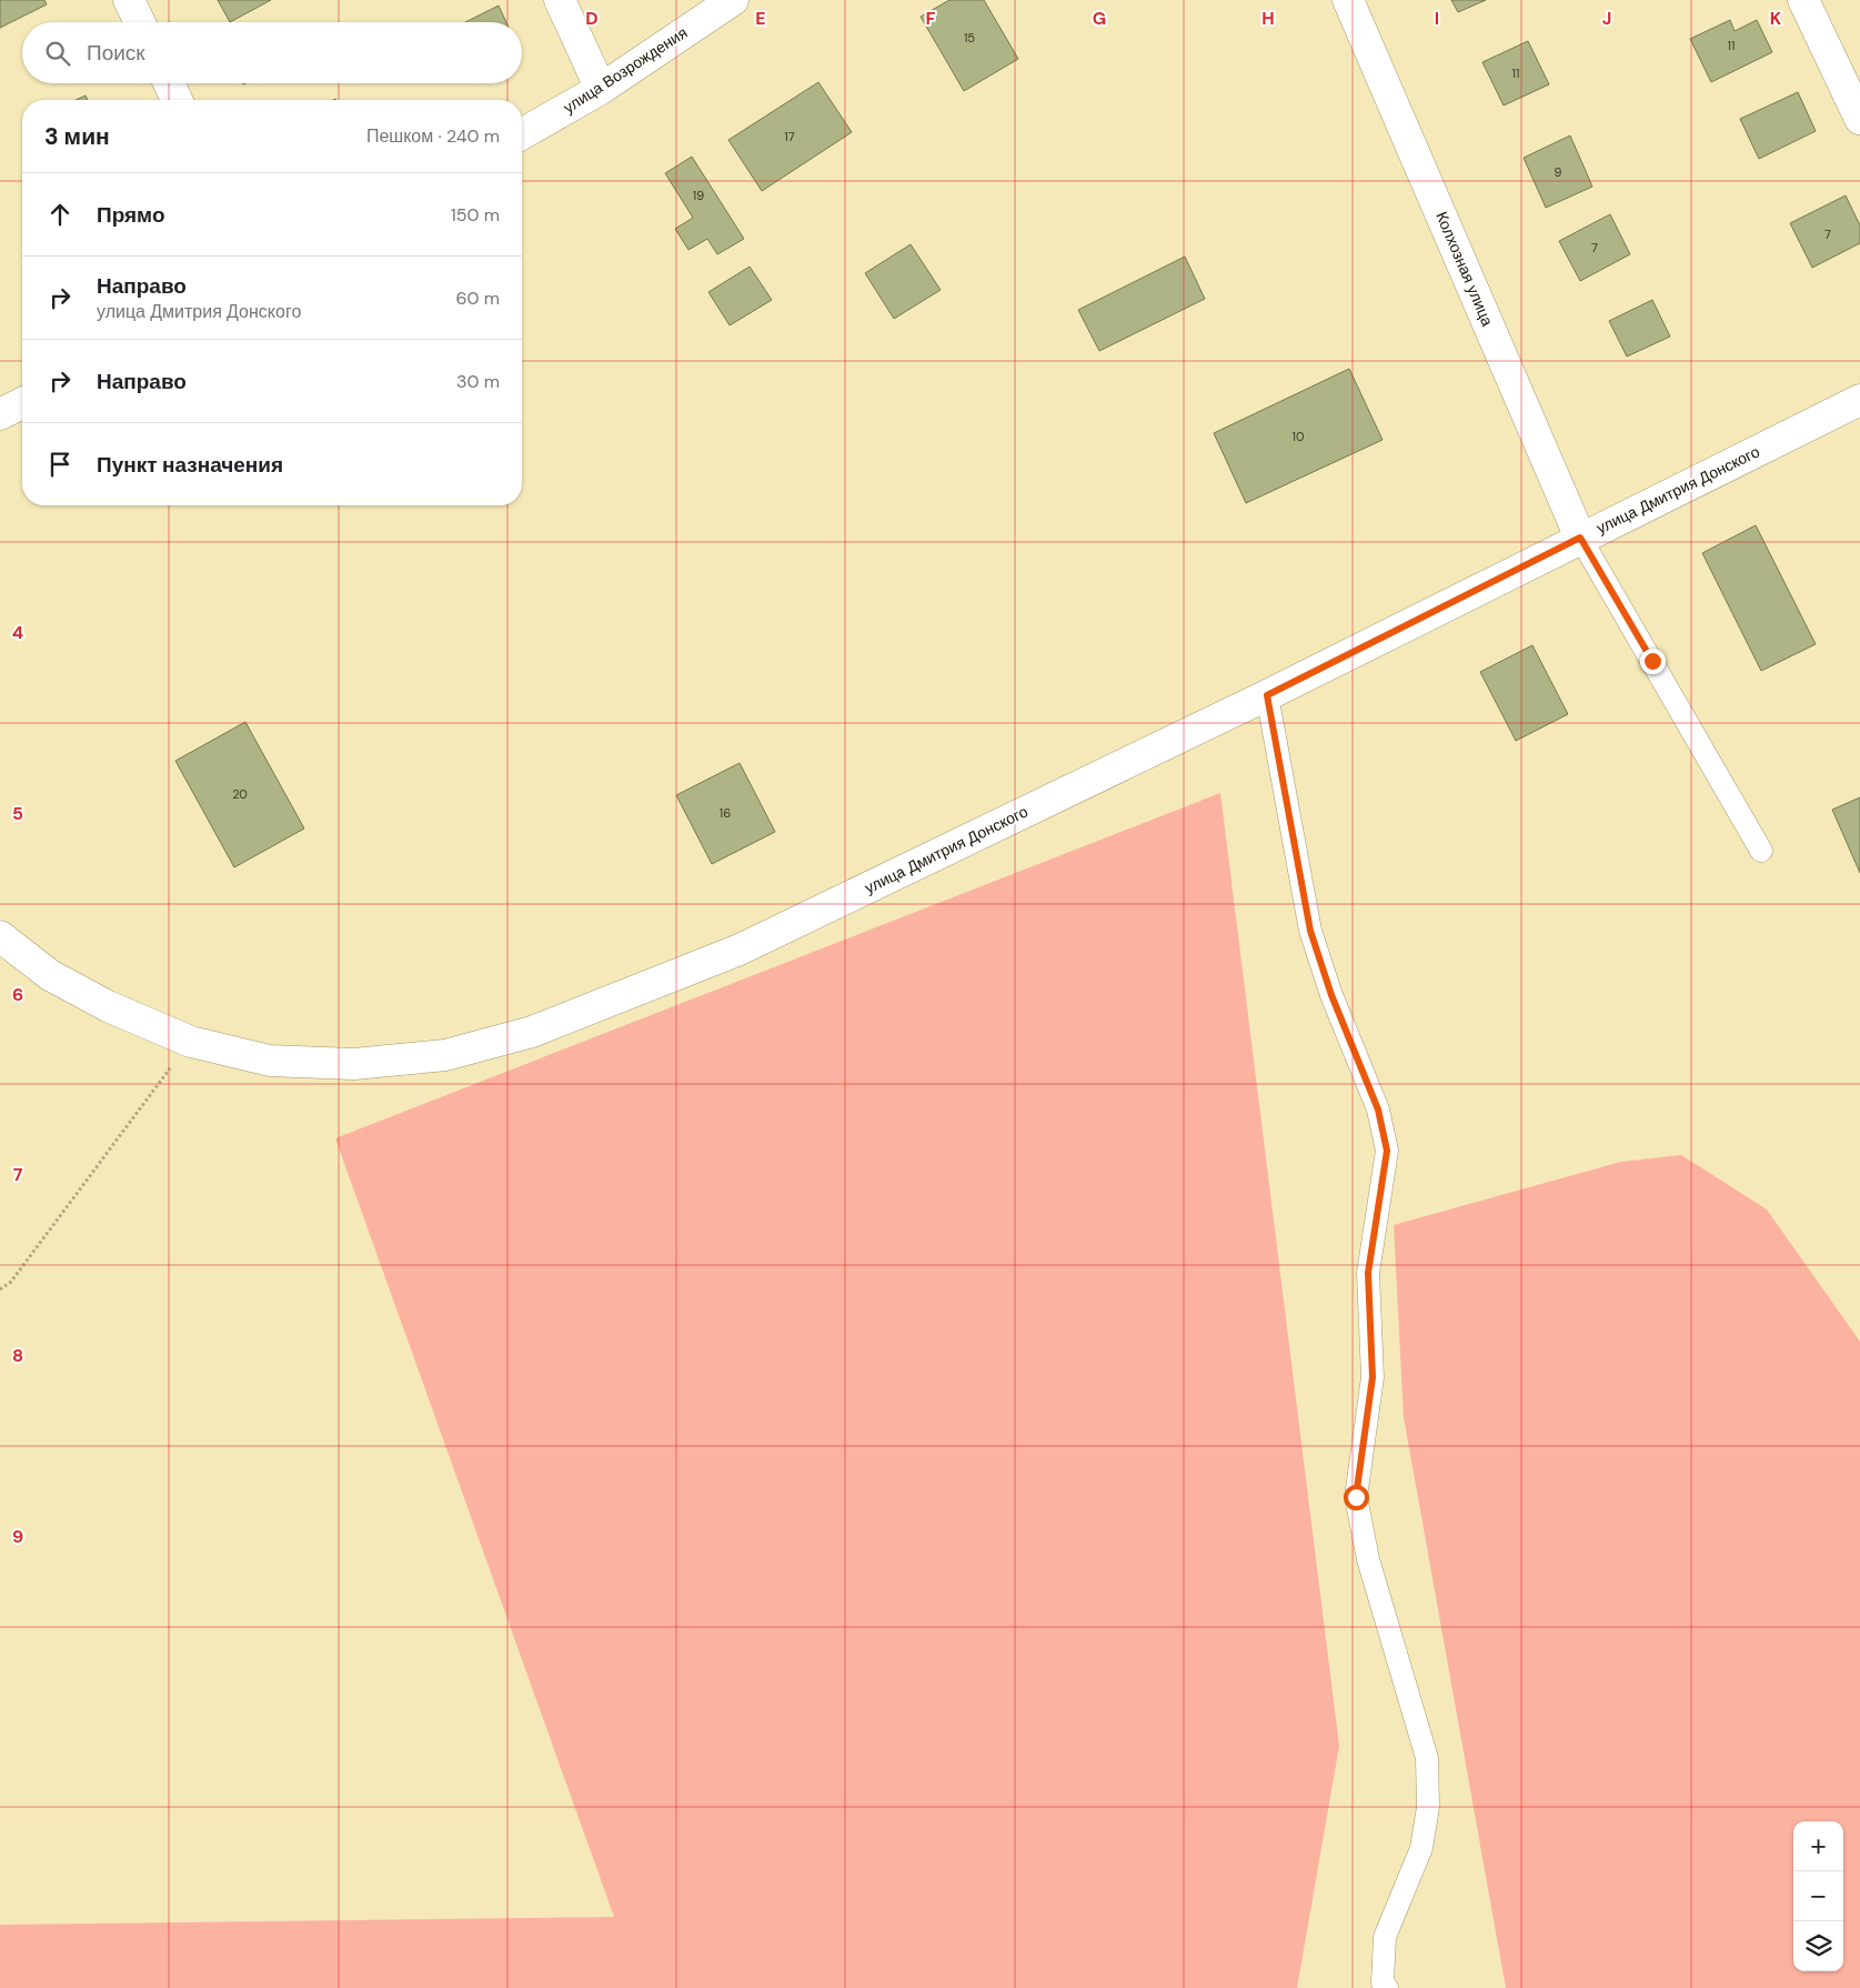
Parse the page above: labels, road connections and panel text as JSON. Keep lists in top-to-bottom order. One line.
{"streets":{"street":["улица Возрождения","Колхозная улица","улица Дмитрия Донского"]},"crossings":[["Колхозная улица","улица Дмитрия Донского"]],"house_numbers":["15","11","11","17","9","19","7","7","10","20","16"],"page":{"search":"Поиск","heading":["3 мин","Пешком · 240 m"],"list":[["Прямо","150 m"],["Направо","улица Дмитрия Донского","60 m"],["Направо","30 m"],"Пункт назначения"],"map_buttons":["+","−"]},"grid":{"columns":["D","E","F","G","H","I","J","K"],"rows":["4","5","6","7","8","9"]}}
